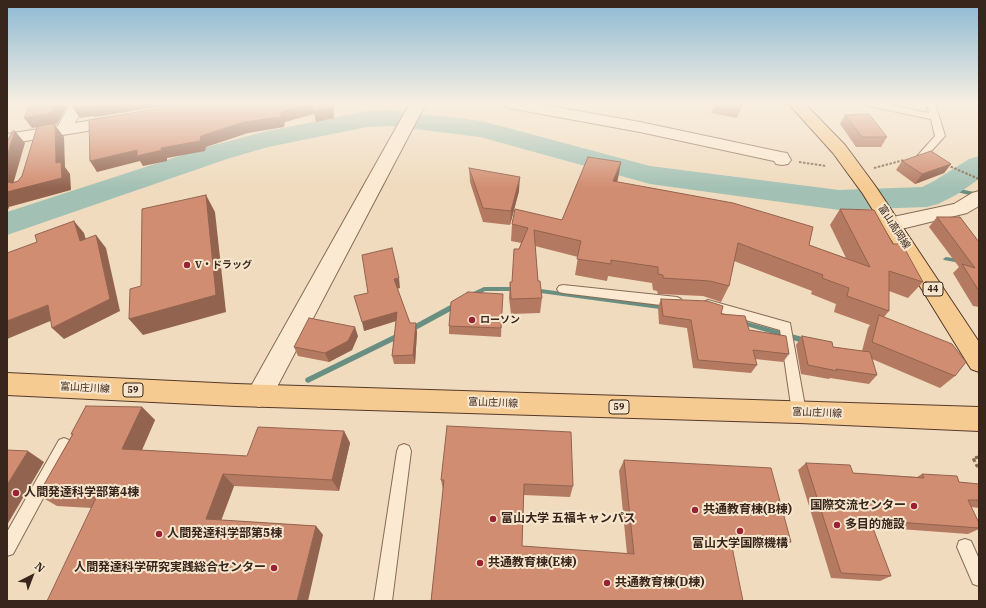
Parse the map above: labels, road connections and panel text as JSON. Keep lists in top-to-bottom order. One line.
{"streets":{"main road":["富山高岡線","44","富山庄川線","59"]},"places":["V・ドラッグ","ローソン","人間発達科学部第4棟","国際交流センター","共通教育棟(B棟)","富山大学 五福キャンパス","多目的施設","富山大学国際機構","人間発達科学部第5棟","共通教育棟(E棟)","人間発達科学研究実践総合センター","共通教育棟(D棟)"],"north":"top right"}
